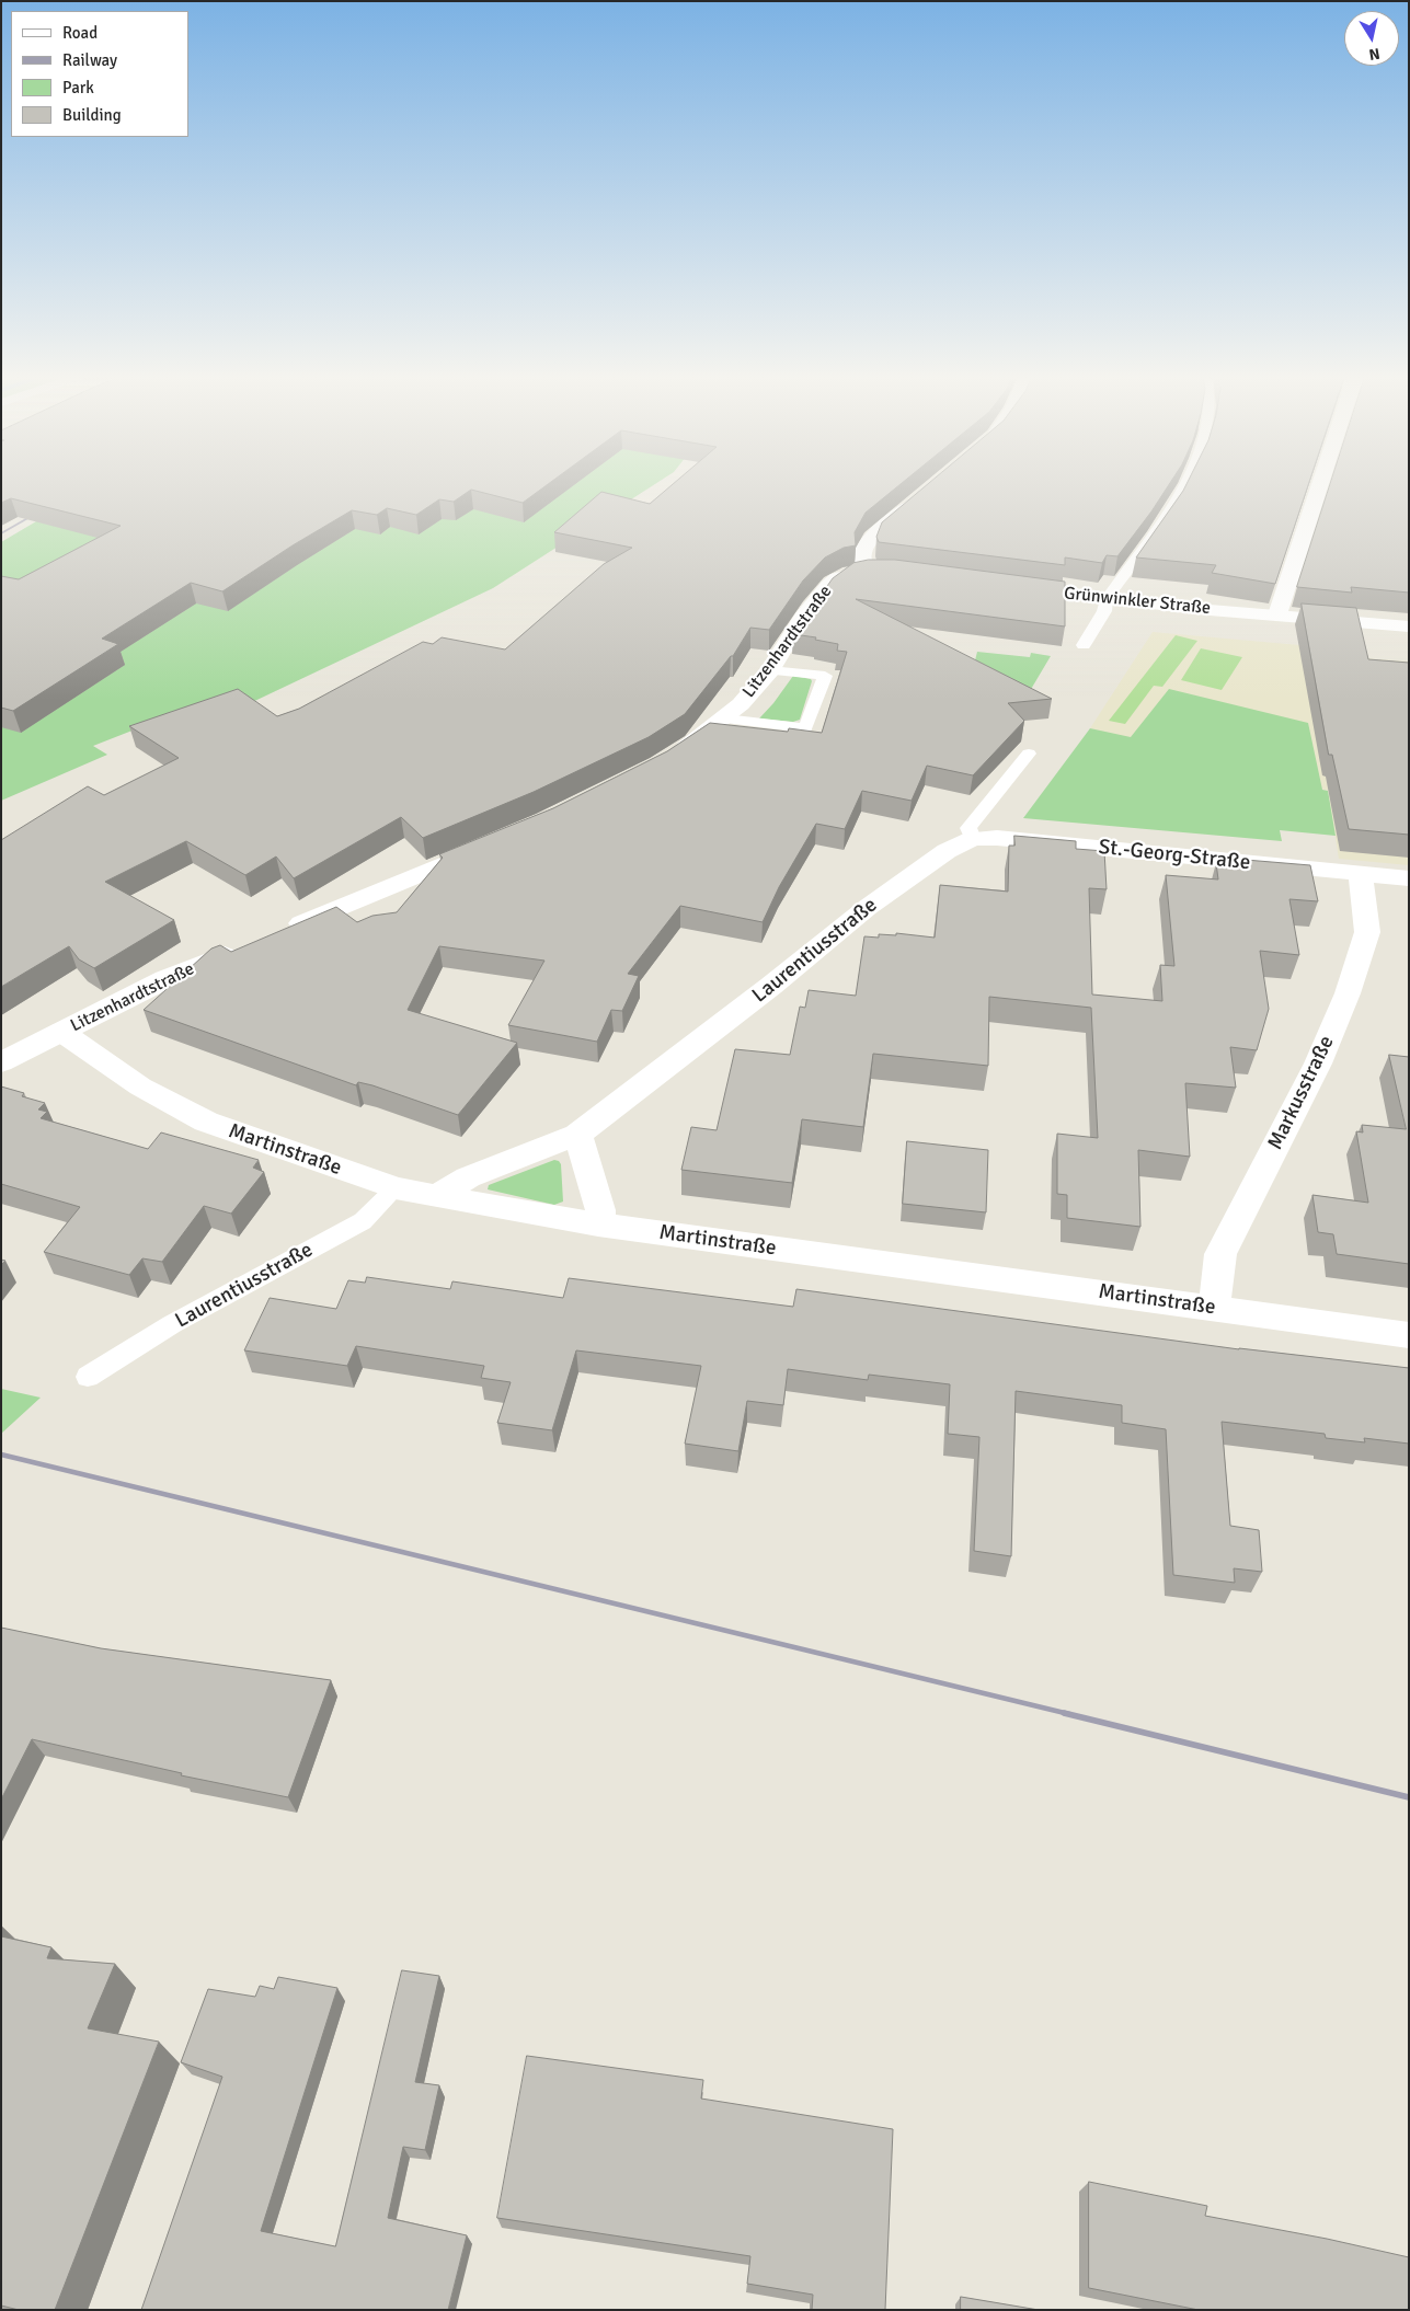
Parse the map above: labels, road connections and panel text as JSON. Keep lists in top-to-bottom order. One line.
{"streets":{"street":["Grünwinkler Straße","Litzenhardtstraße","St.-Georg-Straße","Laurentiusstraße","Markusstraße","Martinstraße"]},"crossings":[["Litzenhardtstraße","Martinstraße"],["St.-Georg-Straße","Laurentiusstraße"],["St.-Georg-Straße","Markusstraße"],["Laurentiusstraße","Martinstraße"],["Markusstraße","Martinstraße"]],"legend":["Road","Railway","Park","Building"],"north":"bottom"}
